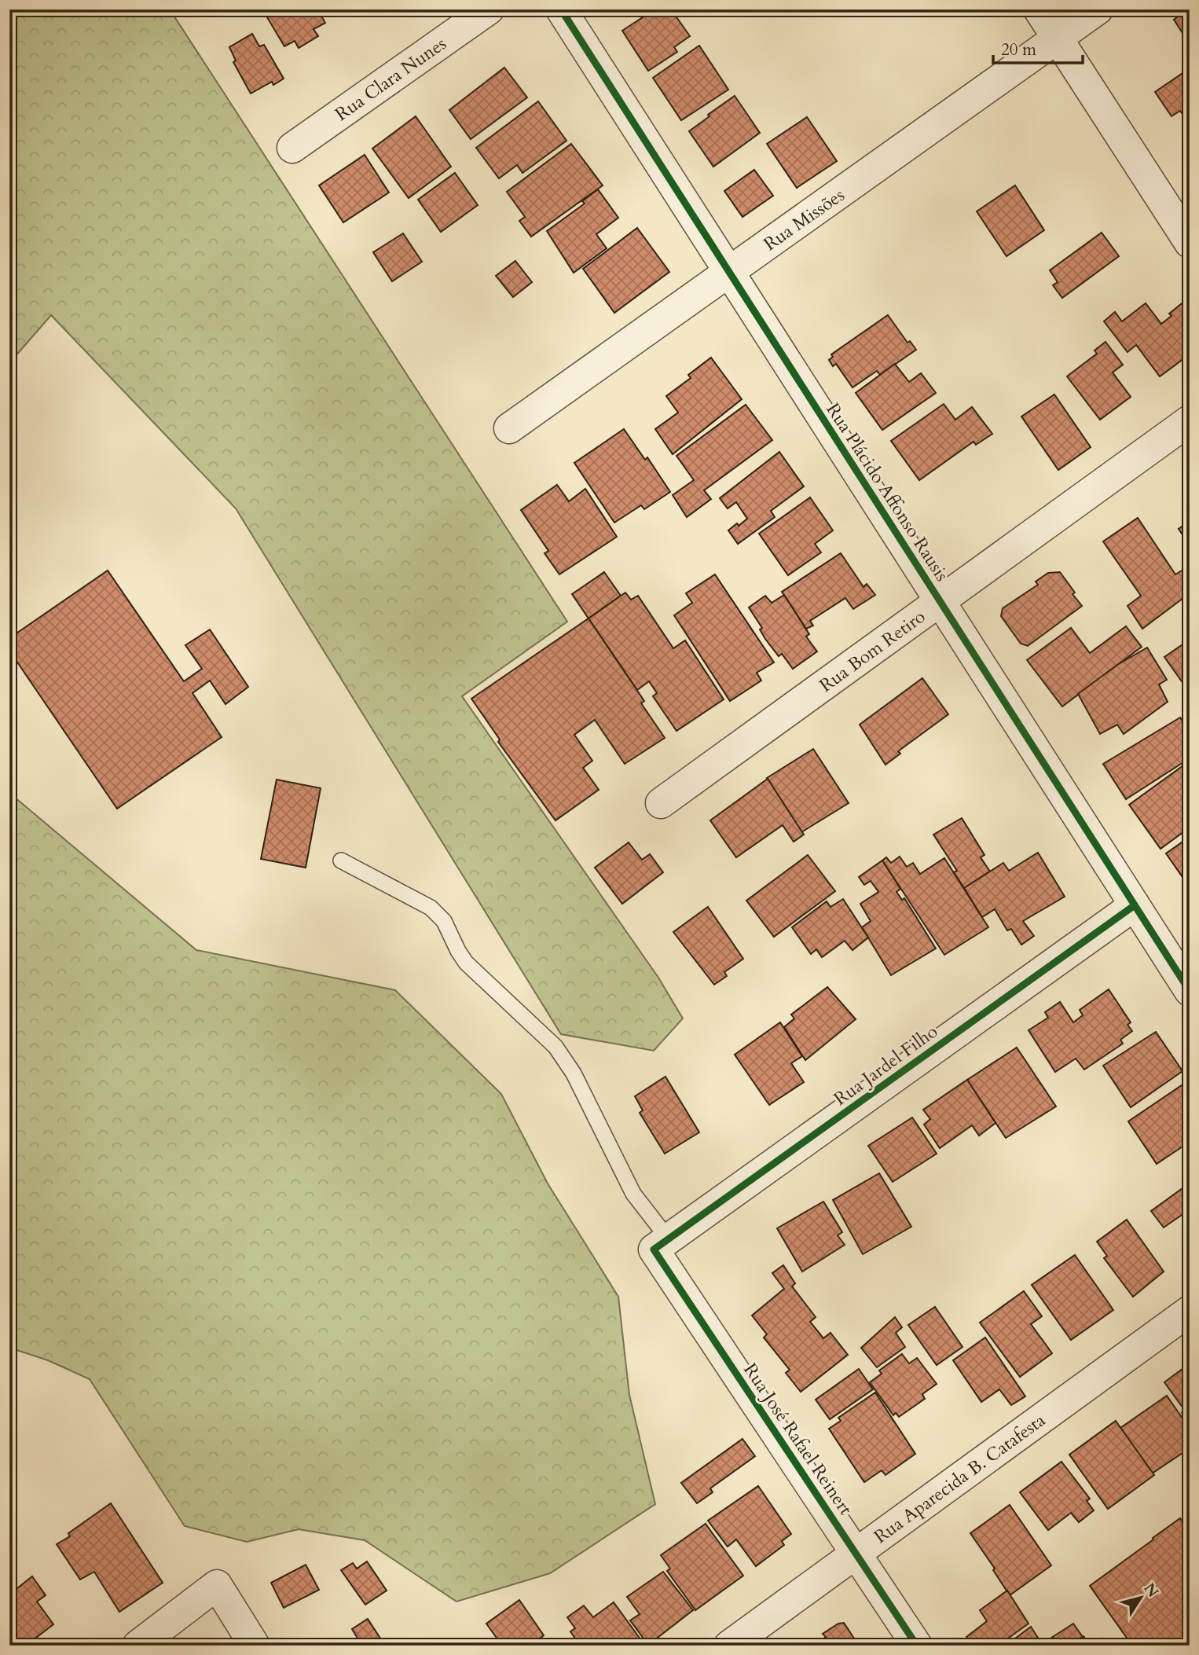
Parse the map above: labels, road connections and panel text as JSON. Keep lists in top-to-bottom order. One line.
{"streets":{"street":["Rua Clara Nunes","Rua Missões","Rua Plácido Affonso Rausis","Rua Bom Retiro","Rua Jardel Filho","Rua José Rafael Reinert","Rua Aparecida B. Catafesta"]},"crossings":[["Rua Missões","Rua Plácido Affonso Rausis"],["Rua Plácido Affonso Rausis","Rua Bom Retiro"],["Rua Plácido Affonso Rausis","Rua Jardel Filho"],["Rua Jardel Filho","Rua José Rafael Reinert"],["Rua José Rafael Reinert","Rua Aparecida B. Catafesta"]],"scale_bar":"20 m","north":"top right"}
